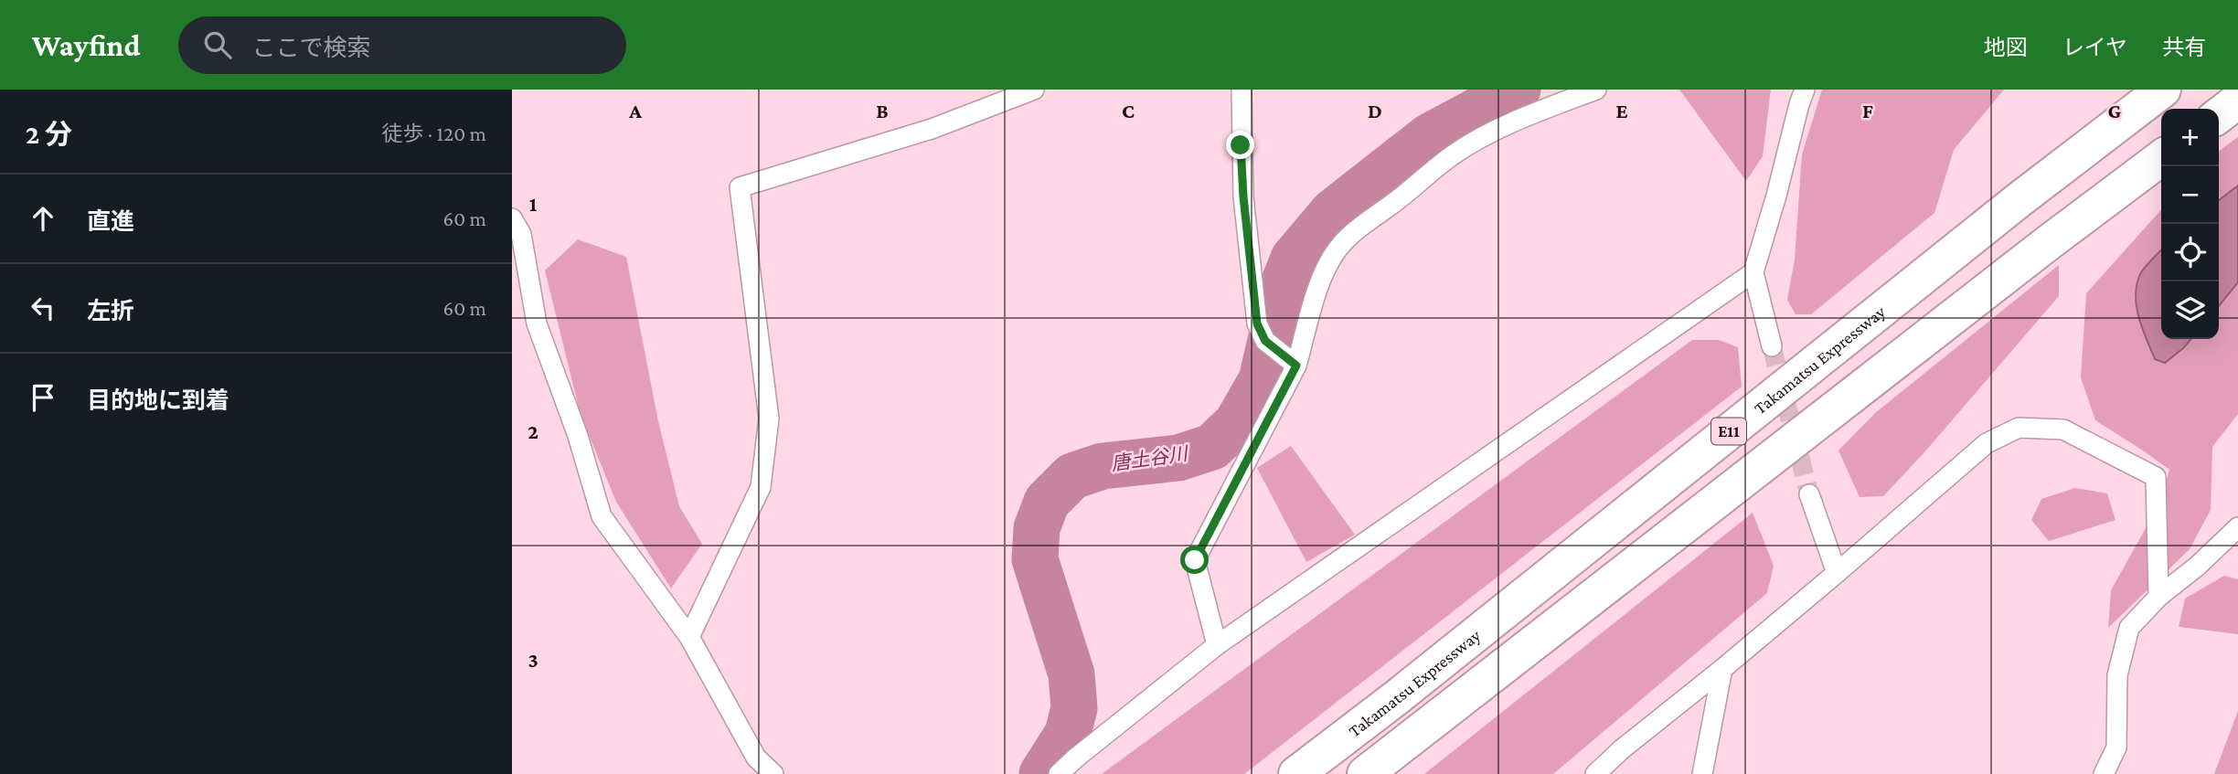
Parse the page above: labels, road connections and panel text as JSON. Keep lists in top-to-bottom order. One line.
{"streets":{"highway":["Takamatsu Expressway","E11"]},"water":["唐土谷川"],"page":{"header":"Wayfind","search":"ここで検索","nav":["地図","レイヤ","共有"],"heading":["2 分","徒歩 · 120 m"],"map_buttons":["+","−"],"list":[["直進","60 m"],["左折","60 m"],"目的地に到着"]},"grid":{"columns":["A","B","C","D","E","F","G"],"rows":["1","2","3"]}}
